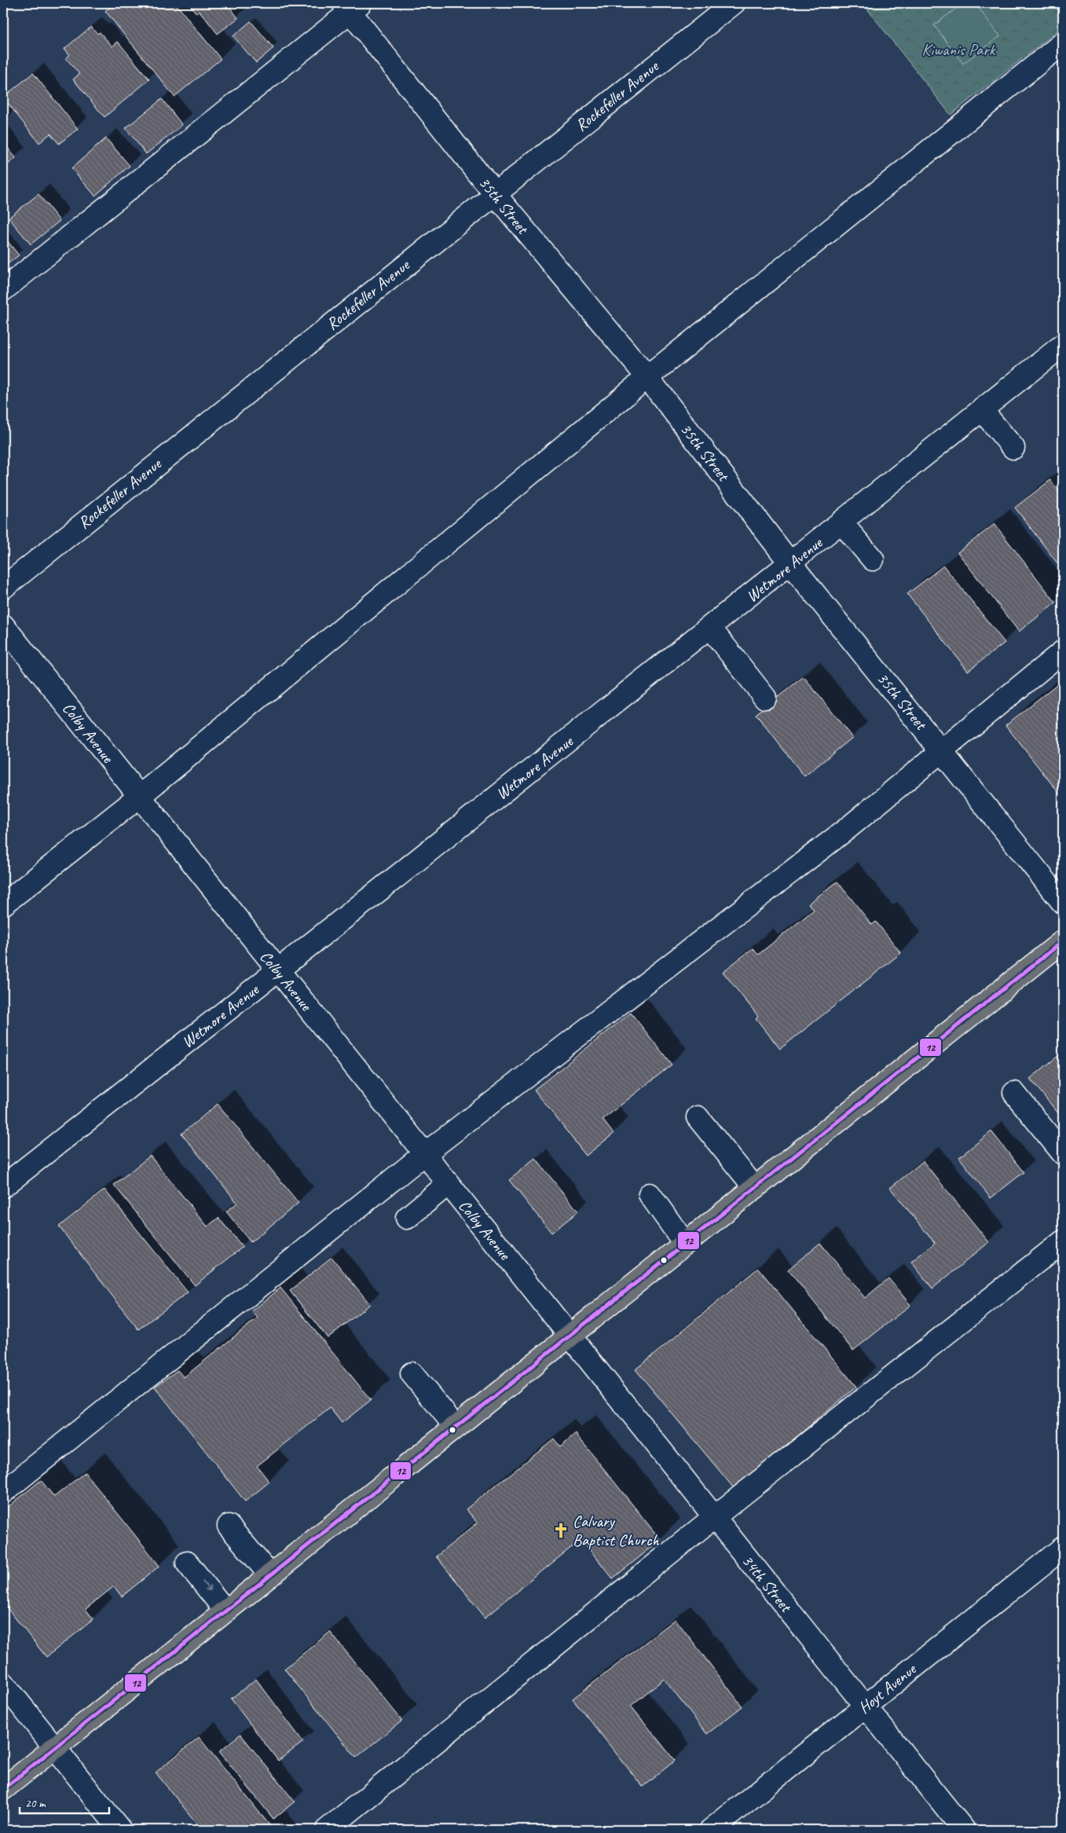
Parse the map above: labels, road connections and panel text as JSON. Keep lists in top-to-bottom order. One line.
{"streets":{"street":["Rockefeller Avenue","35th Street","Wetmore Avenue","Colby Avenue","34th Street","Hoyt Avenue"]},"crossings":[["Rockefeller Avenue","35th Street"],["35th Street","Wetmore Avenue"],["Wetmore Avenue","Colby Avenue"],["Colby Avenue","34th Street"],["34th Street","Hoyt Avenue"]],"parks":["Kiwanis Park"],"places":{"church":["Calvary Baptist Church"]},"lines":["transit line 12"],"scale_bar":"20 m"}
